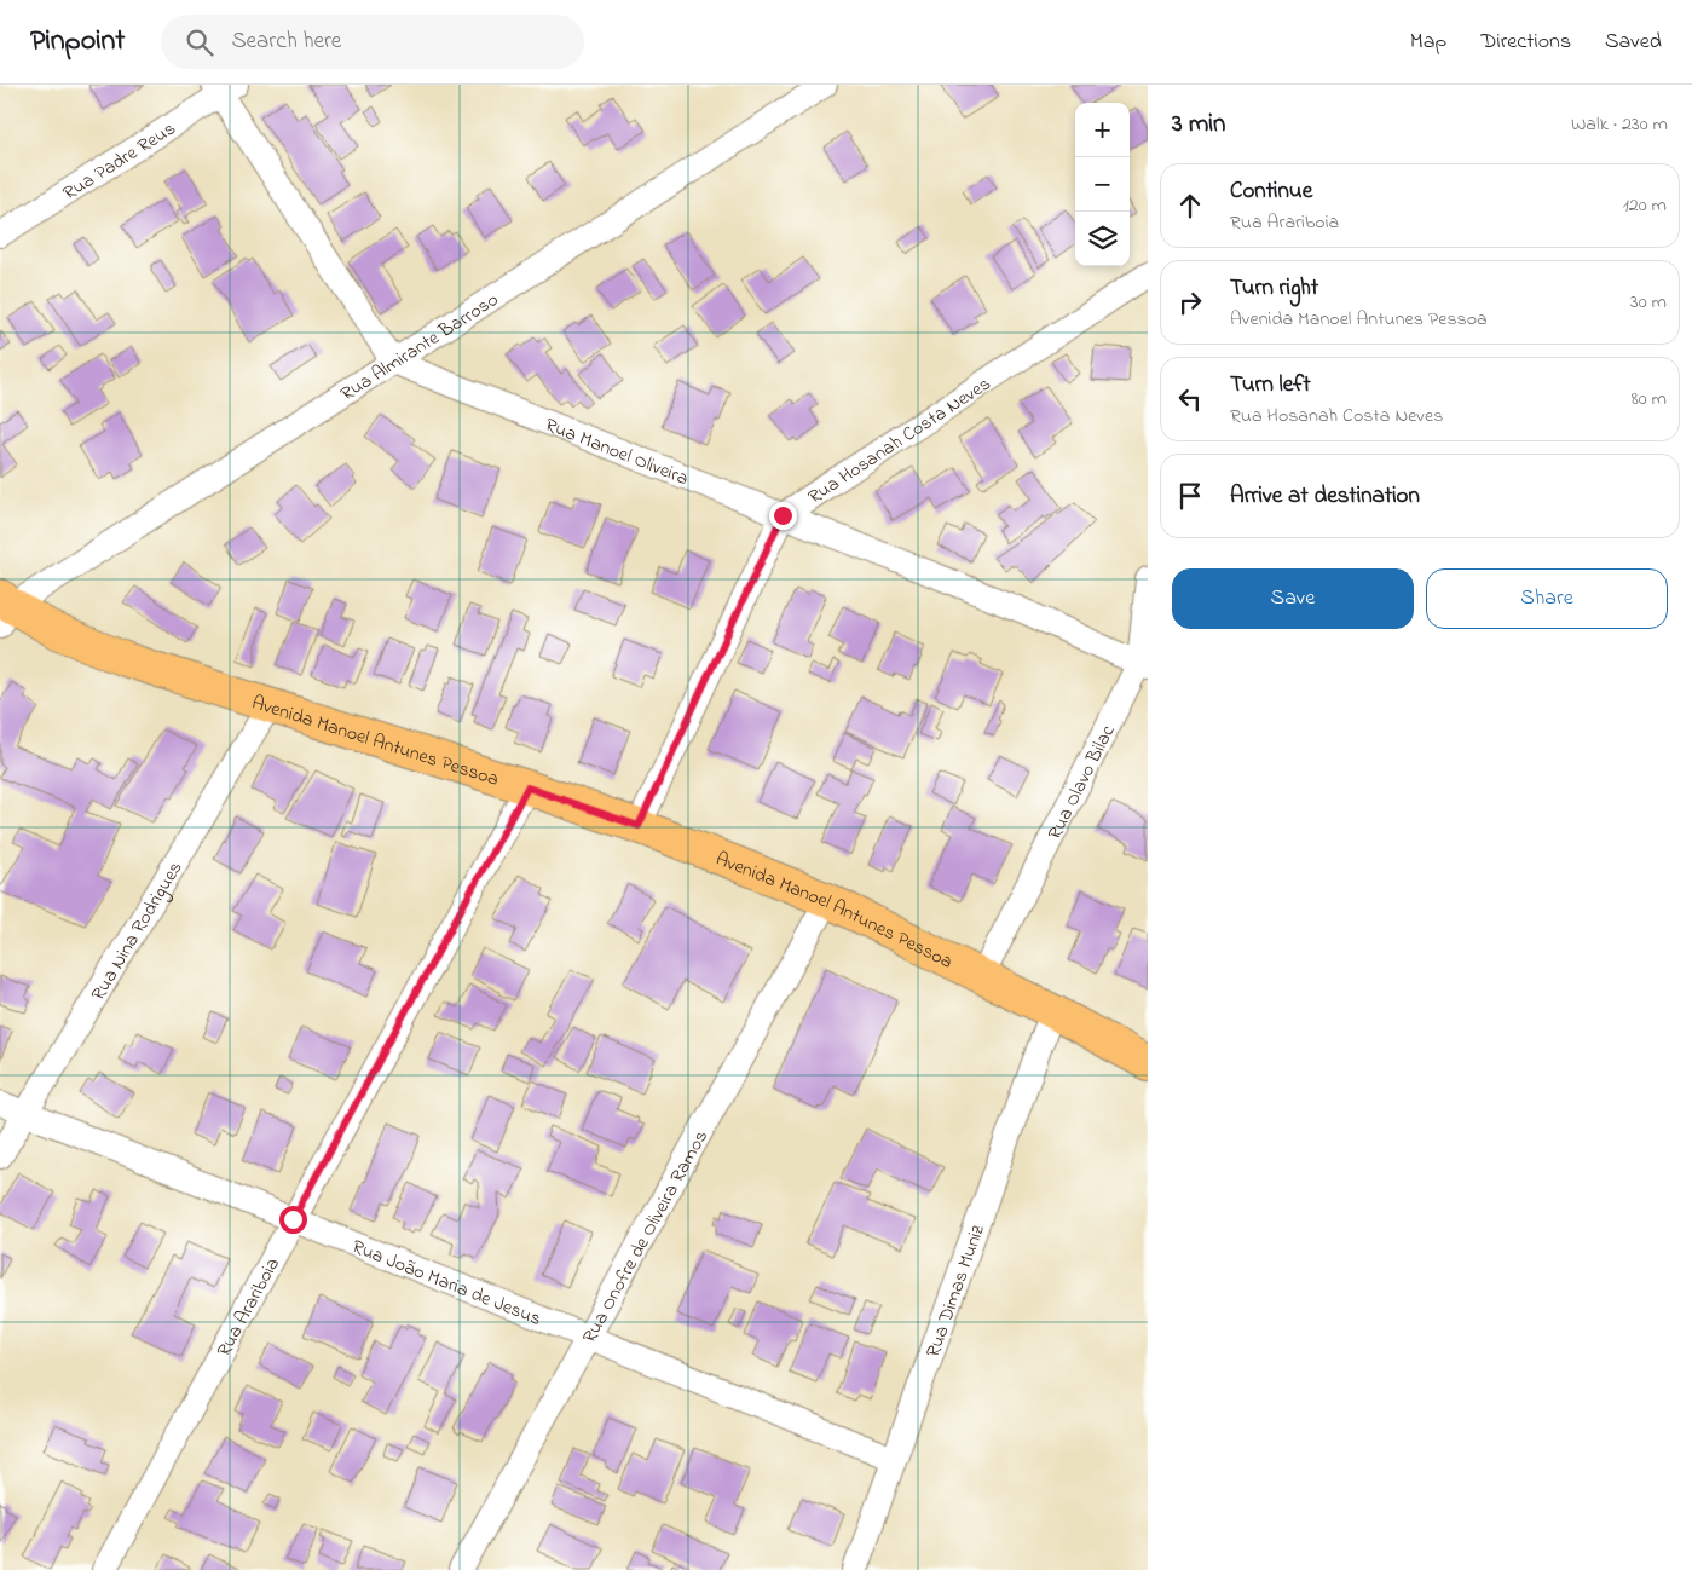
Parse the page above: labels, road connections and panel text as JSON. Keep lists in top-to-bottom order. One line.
{"streets":{"main road":["Avenida Manoel Antunes Pessoa"],"street":["Rua Padre Reus","Rua Almirante Barroso","Rua Hosanah Costa Neves","Rua Manoel Oliveira","Rua Olavo Bilac","Rua Nina Rodrigues","Rua Onofre de Oliveira Ramos","Rua João Maria de Jesus","Rua Dimas Muniz","Rua Arariboia"]},"crossings":[["Rua Almirante Barroso","Rua Manoel Oliveira"],["Rua Almirante Barroso","Avenida Manoel Antunes Pessoa"],["Rua Hosanah Costa Neves","Rua Manoel Oliveira"],["Rua Manoel Oliveira","Rua Olavo Bilac"],["Avenida Manoel Antunes Pessoa","Rua Olavo Bilac"],["Avenida Manoel Antunes Pessoa","Rua Nina Rodrigues"],["Avenida Manoel Antunes Pessoa","Rua Onofre de Oliveira Ramos"],["Avenida Manoel Antunes Pessoa","Rua Dimas Muniz"],["Avenida Manoel Antunes Pessoa","Rua Arariboia"],["Rua Nina Rodrigues","Rua João Maria de Jesus"],["Rua Onofre de Oliveira Ramos","Rua João Maria de Jesus"],["Rua João Maria de Jesus","Rua Dimas Muniz"],["Rua João Maria de Jesus","Rua Arariboia"]],"page":{"header":"Pinpoint","search":"Search here","nav":["Map","Directions","Saved"],"heading":["3 min","Walk · 230 m"],"map_buttons":["+","−"],"list":[["Continue","Rua Arariboia","120 m"],["Turn right","Avenida Manoel Antunes Pessoa","30 m"],["Turn left","Rua Hosanah Costa Neves","80 m"],"Arrive at destination"],"buttons":["Save","Share"]}}
